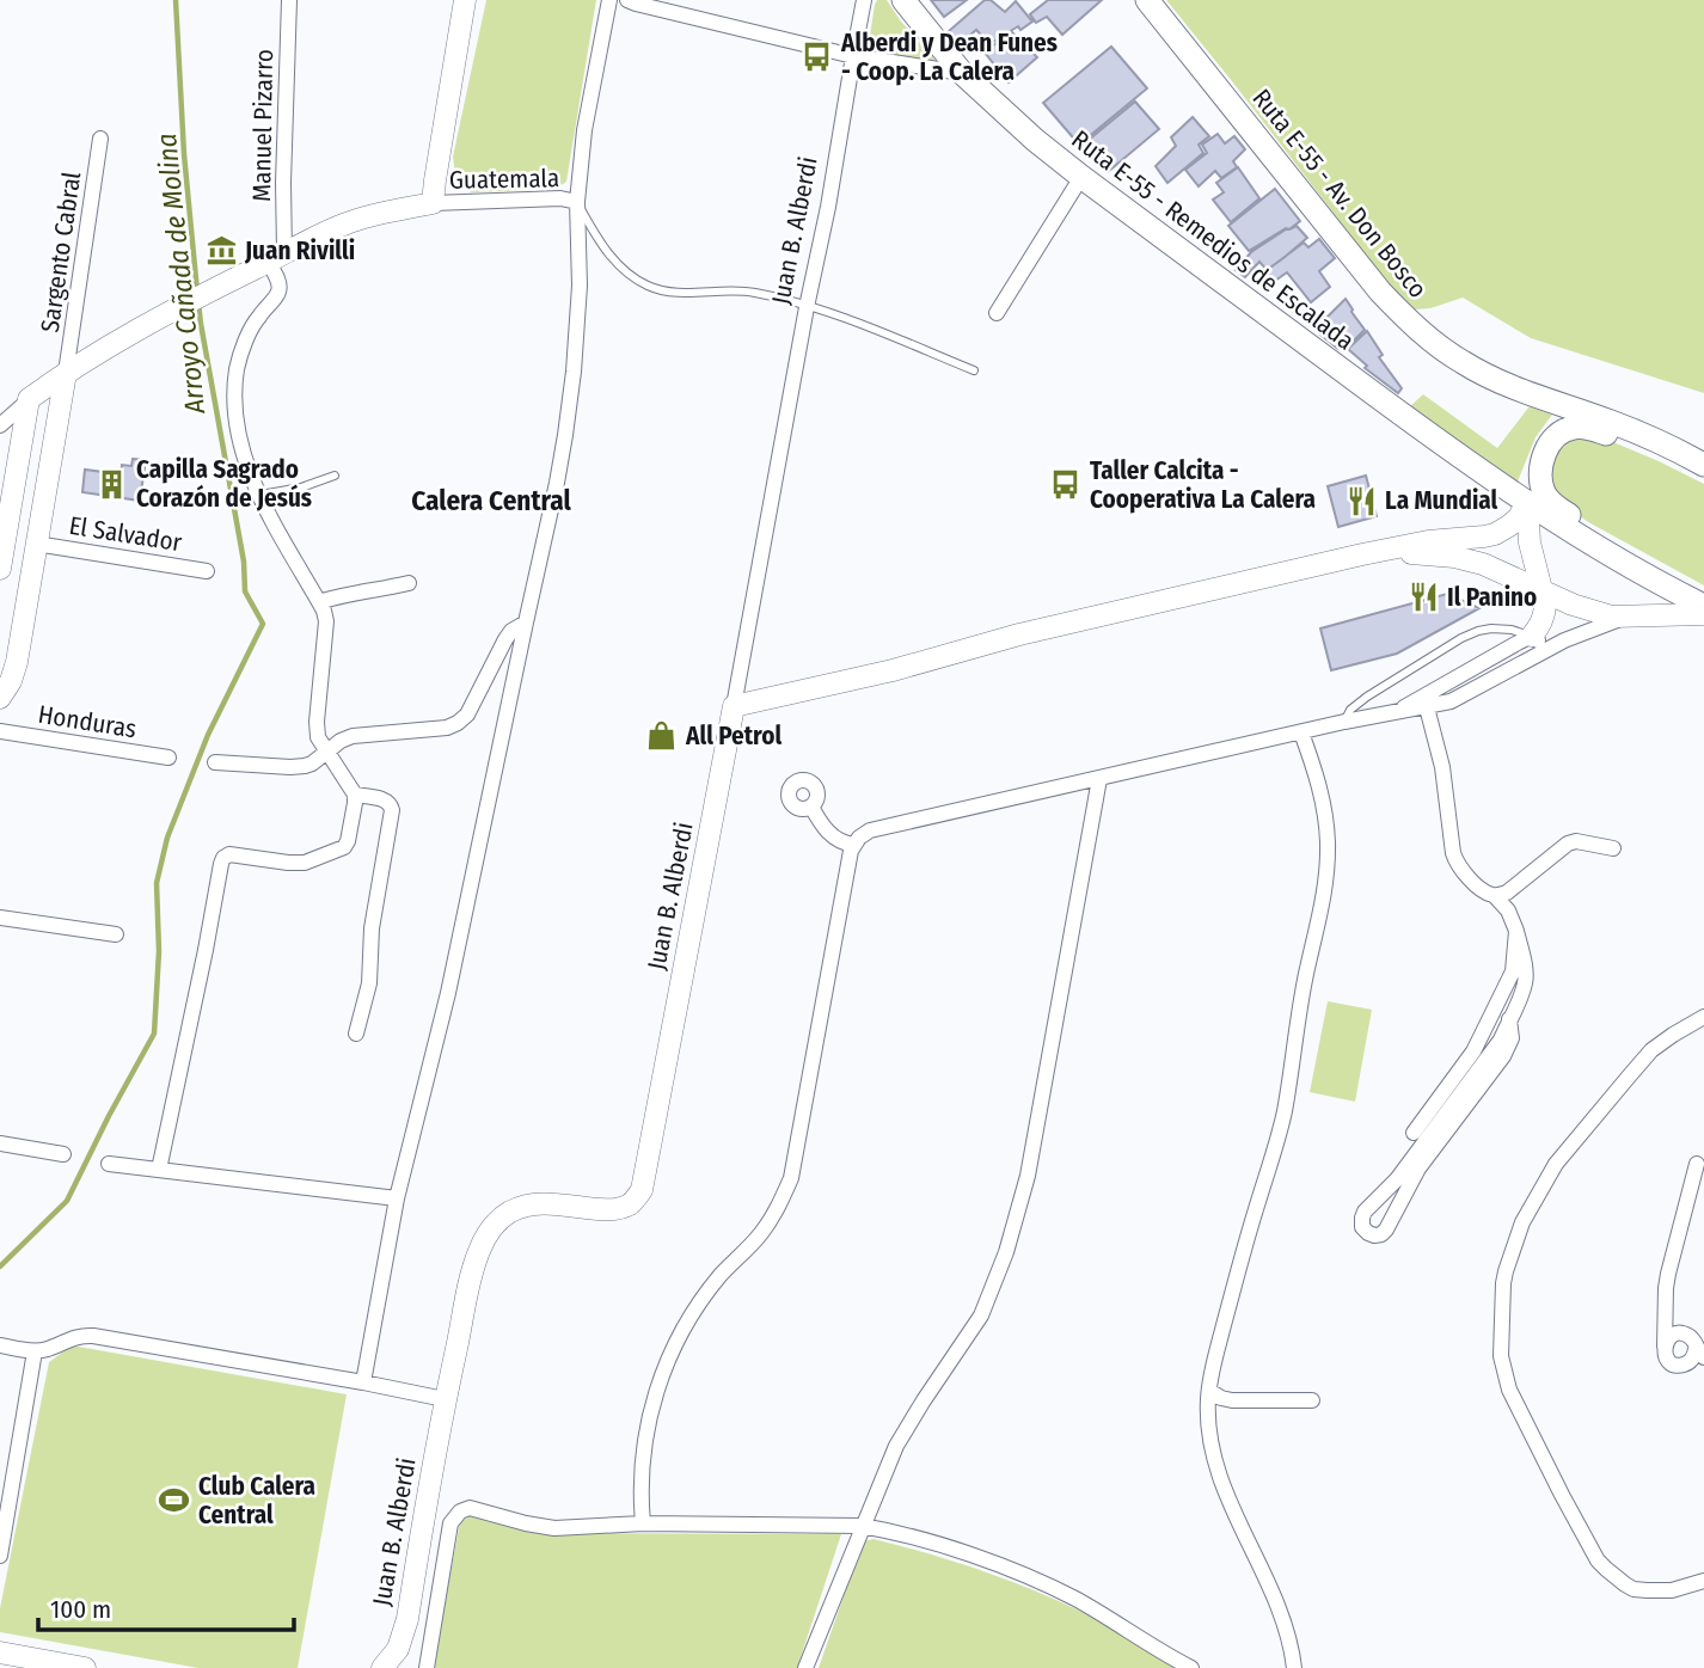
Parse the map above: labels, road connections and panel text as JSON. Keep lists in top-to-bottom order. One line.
{"streets":{"main road":["Ruta E-55 - Av. Don Bosco","Ruta E-55 - Remedios de Escalada"],"street":["Manuel Pizarro","Guatemala","Juan B. Alberdi","Sargento Cabral","El Salvador","Honduras"]},"districts":["Calera Central"],"water":["Arroyo Cañada de Molina"],"places":{"bus stop":["Alberdi y Dean Funes - Coop. La Calera","Taller Calcita - Cooperativa La Calera"],"museum":["Juan Rivilli"],"building":["Capilla Sagrado Corazón de Jesús"],"restaurant":["La Mundial","Il Panino"],"shop":["All Petrol"],"sports":["Club Calera Central"]},"scale_bar":"100 m"}
